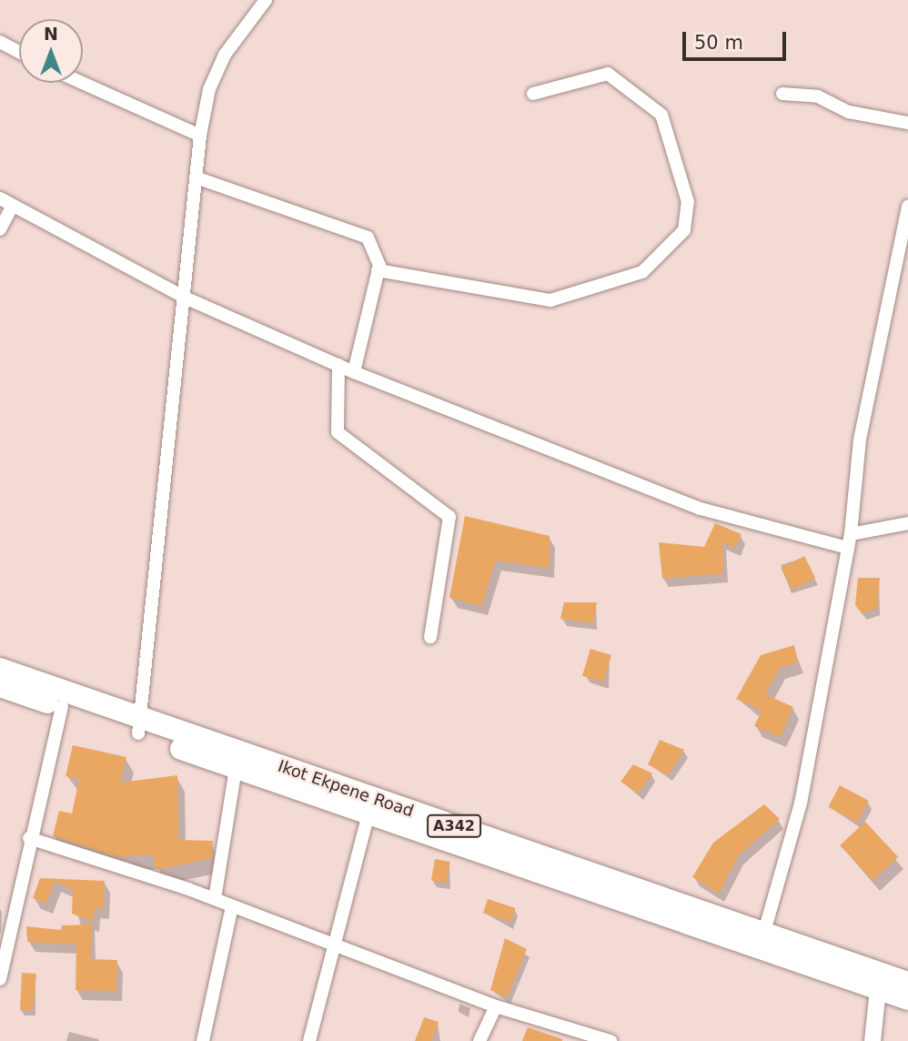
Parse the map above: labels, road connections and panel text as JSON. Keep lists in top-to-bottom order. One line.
{"streets":{"highway":["Ikot Ekpene Road","A342"]},"scale_bar":"50 m","north":"top"}
